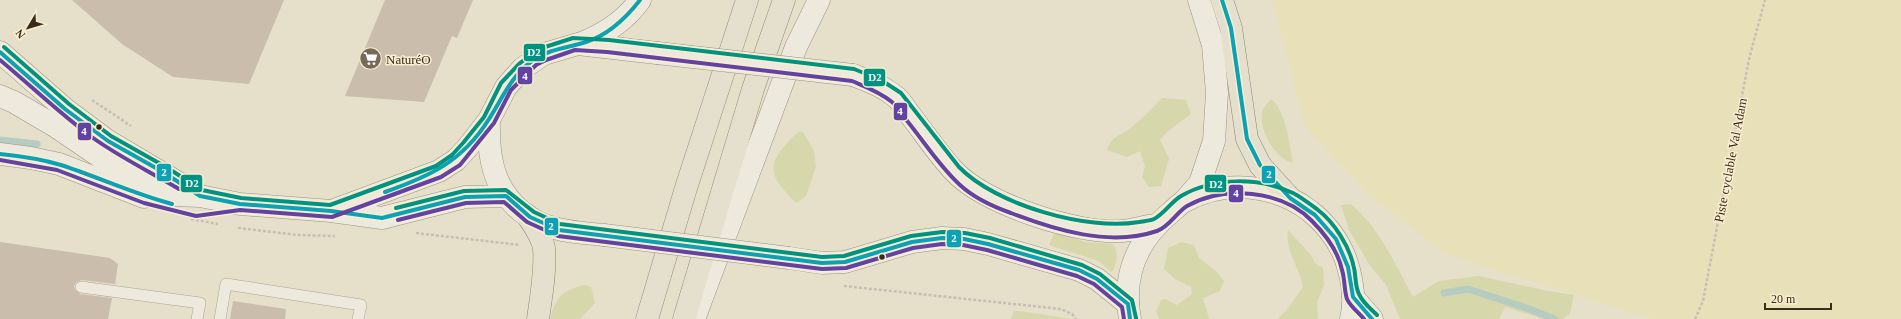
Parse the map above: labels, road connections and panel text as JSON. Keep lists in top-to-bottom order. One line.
{"streets":{"path":["Piste cyclable Val Adam"]},"places":{"supermarket":["NaturéO"]},"lines":["transit line 2","transit line D2","transit line 4"],"scale_bar":"20 m","north":"bottom left"}
